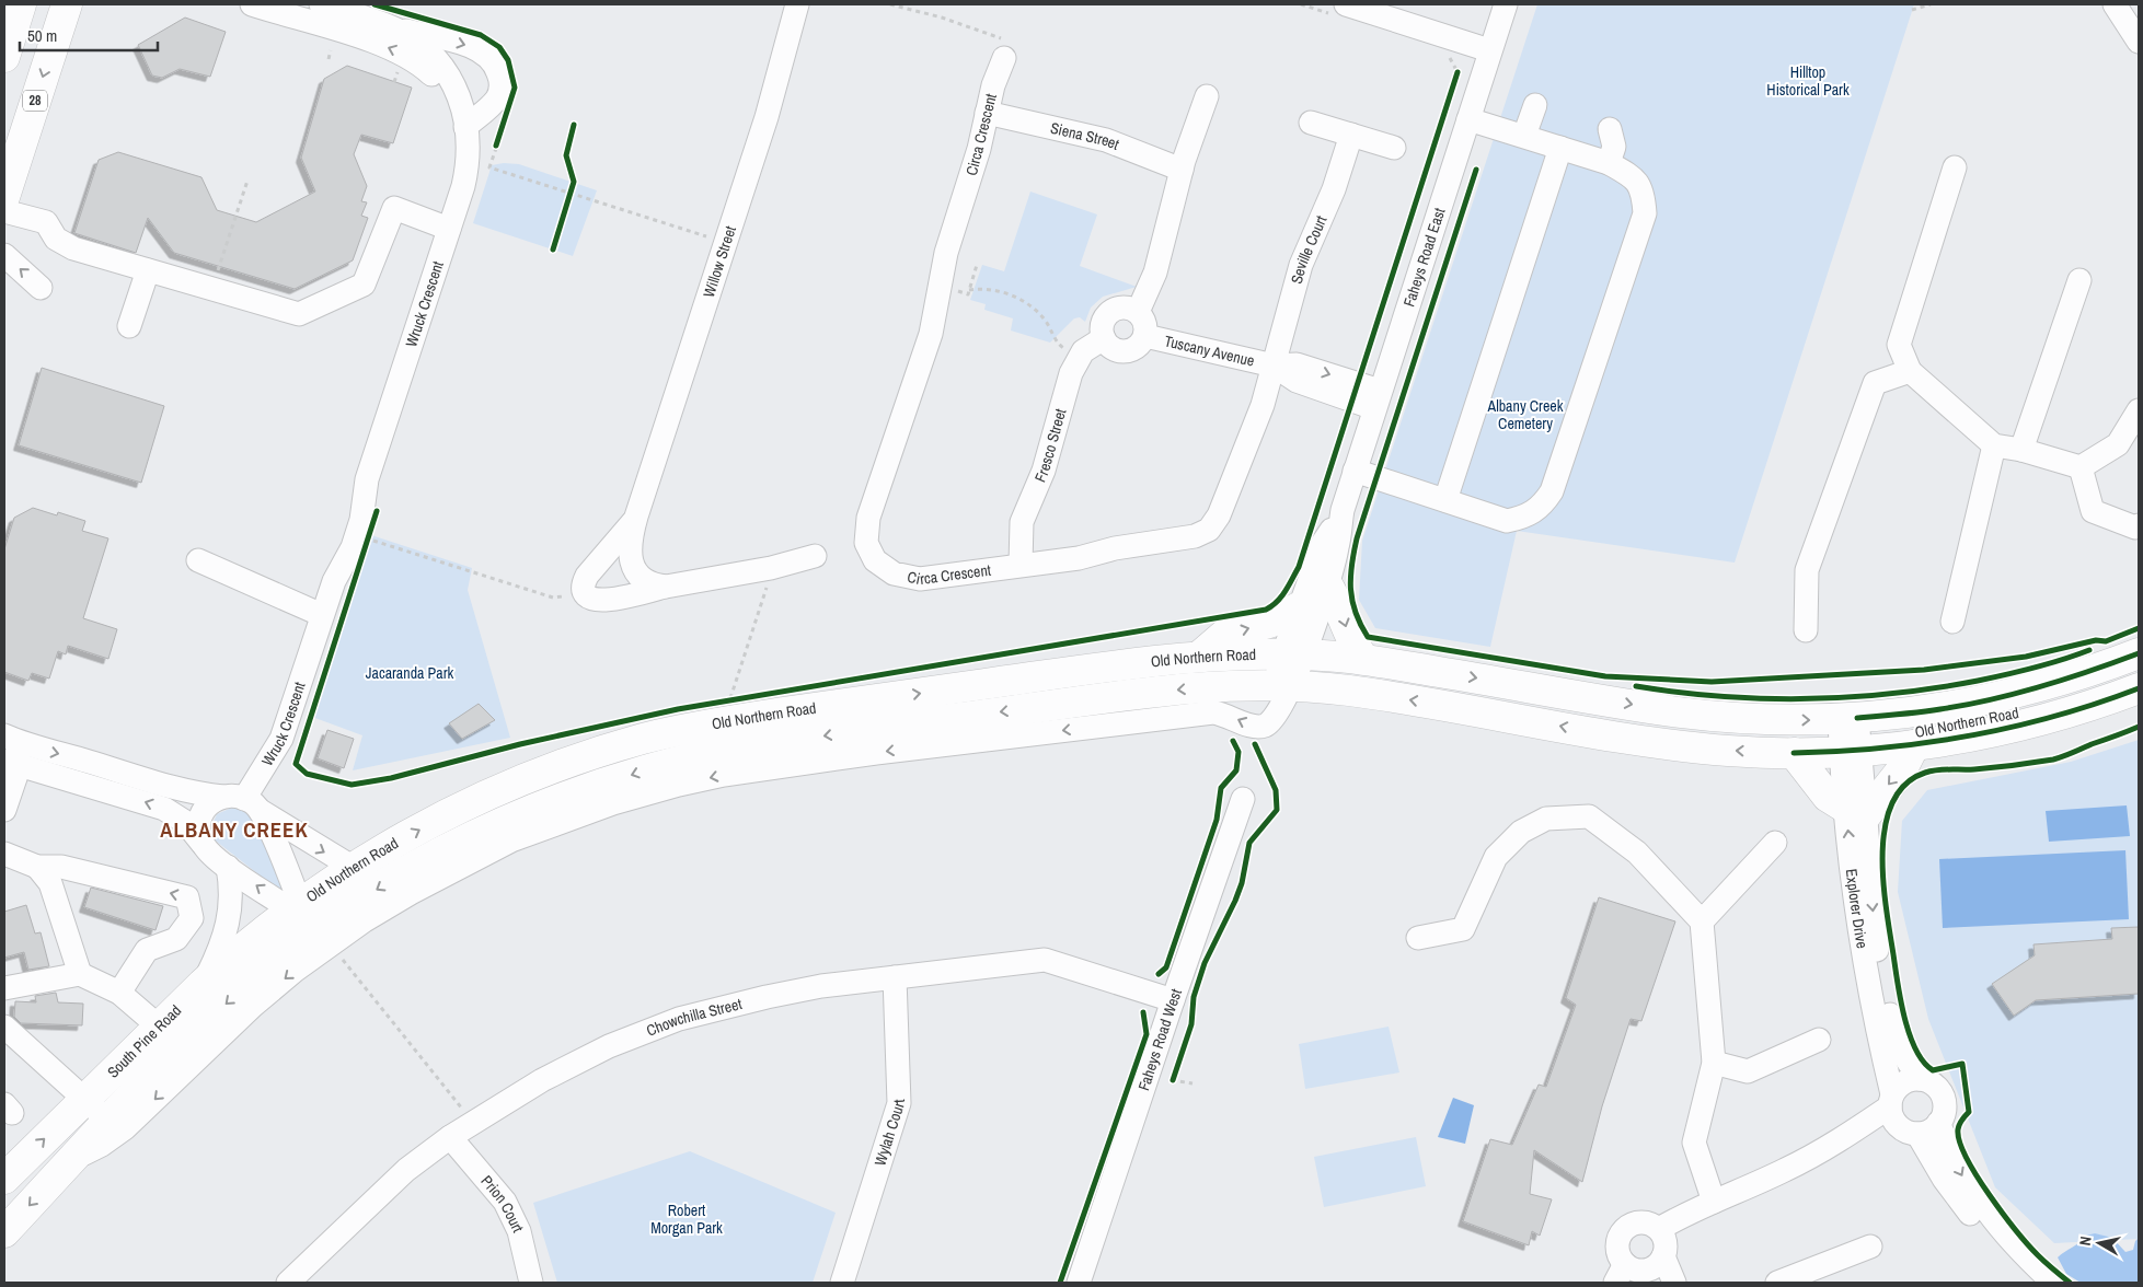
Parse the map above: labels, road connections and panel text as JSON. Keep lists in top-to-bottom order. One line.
{"streets":{"main road":["28","Old Northern Road","South Pine Road"],"street":["Circa Crescent","Siena Street","Seville Court","Faheys Road East","Willow Street","Wruck Crescent","Tuscany Avenue","Fresco Street","Explorer Drive","Chowchilla Street","Faheys Road West","Wylah Court","Prion Court"]},"crossings":[["Circa Crescent","Siena Street"],["Circa Crescent","Seville Court"],["Circa Crescent","Tuscany Avenue"],["Circa Crescent","Fresco Street"],["Seville Court","Tuscany Avenue"],["Faheys Road East","Tuscany Avenue"],["Faheys Road East","Old Northern Road"],["Wruck Crescent","Old Northern Road"],["Tuscany Avenue","Fresco Street"],["Old Northern Road","Explorer Drive"],["Old Northern Road","South Pine Road"],["Chowchilla Street","Faheys Road West"],["Chowchilla Street","Wylah Court"],["Chowchilla Street","Prion Court"]],"districts":["ALBANY CREEK"],"parks":["Hilltop Historical Park","Albany Creek Cemetery","Jacaranda Park","Robert Morgan Park"],"scale_bar":"50 m","north":"left"}
